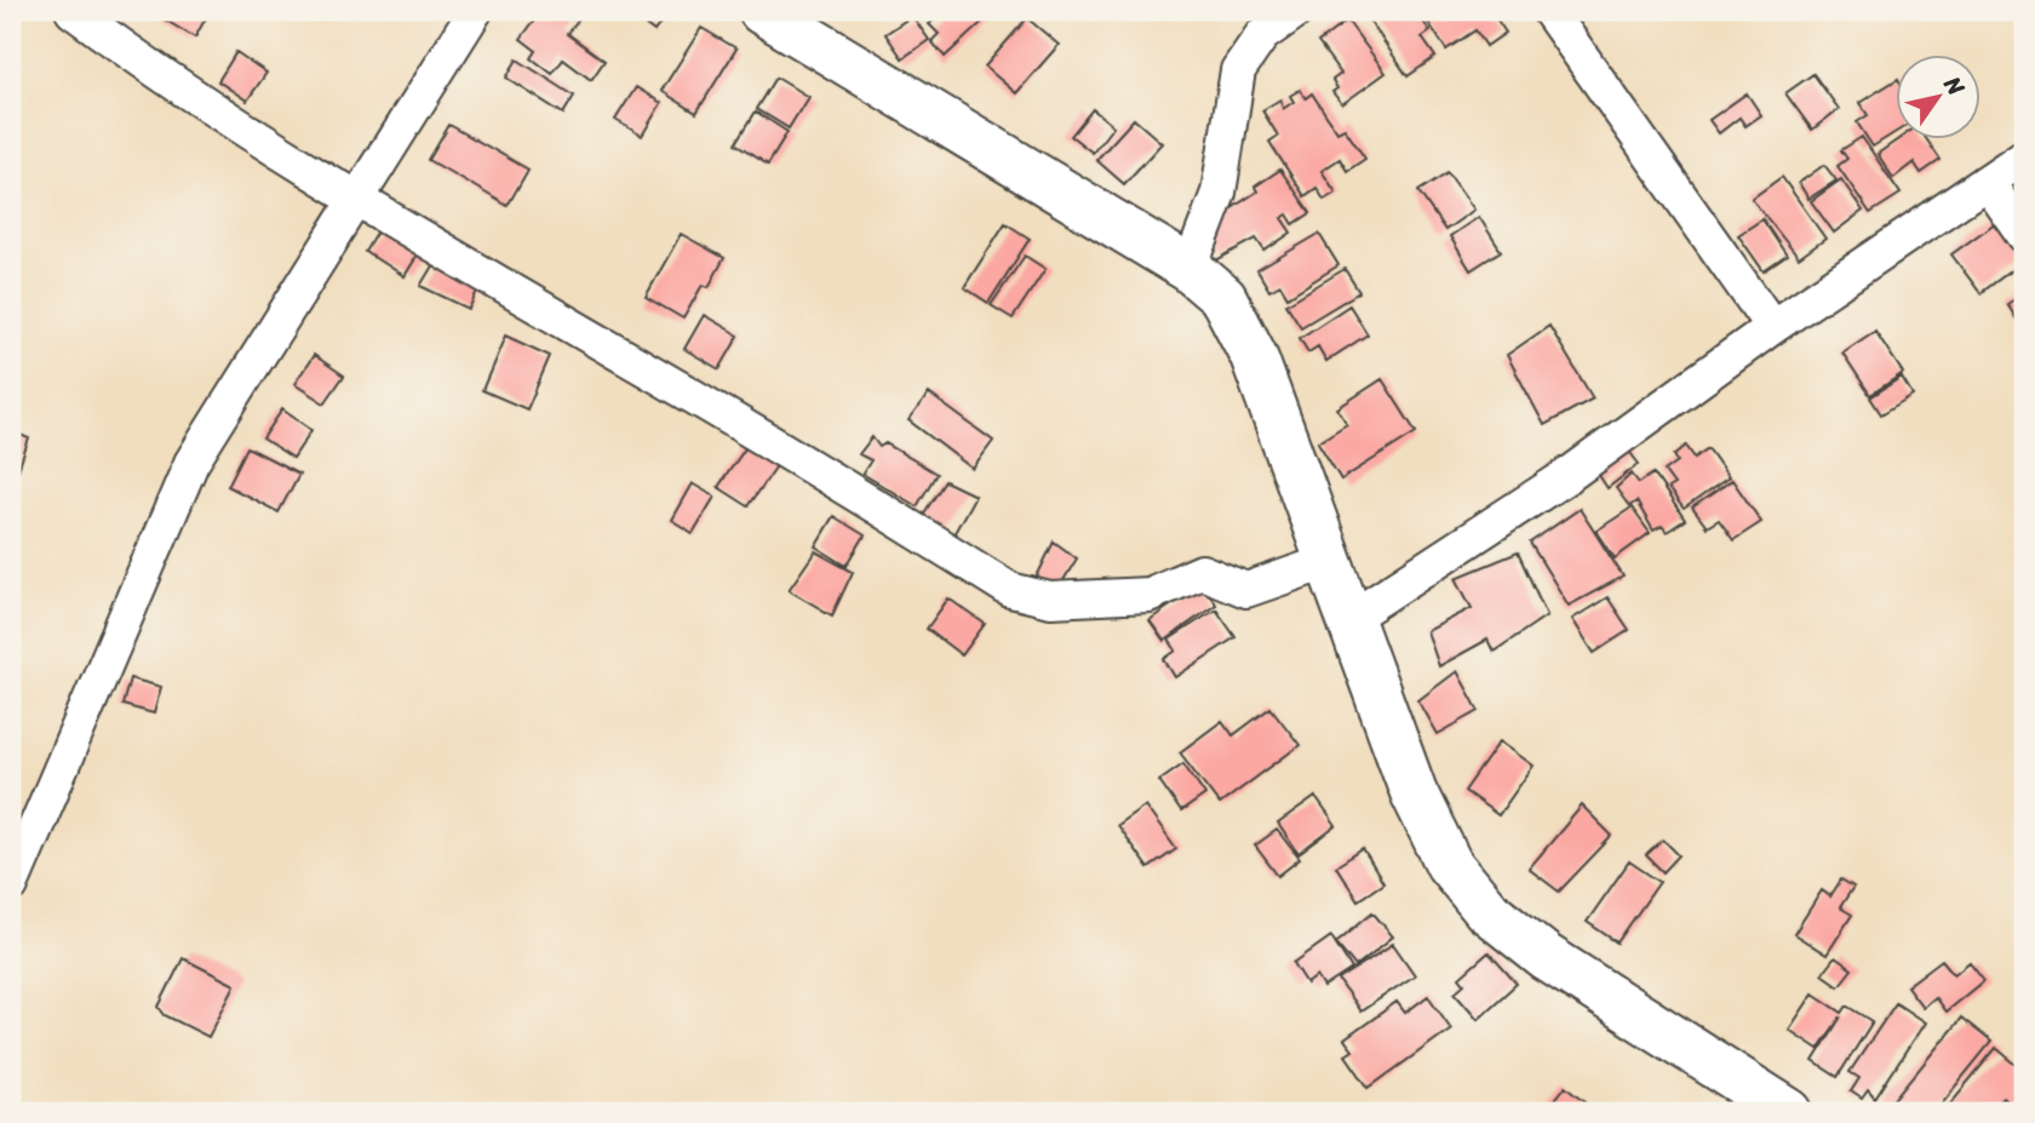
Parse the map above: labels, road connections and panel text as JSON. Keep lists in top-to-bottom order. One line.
{"north":"top right"}
